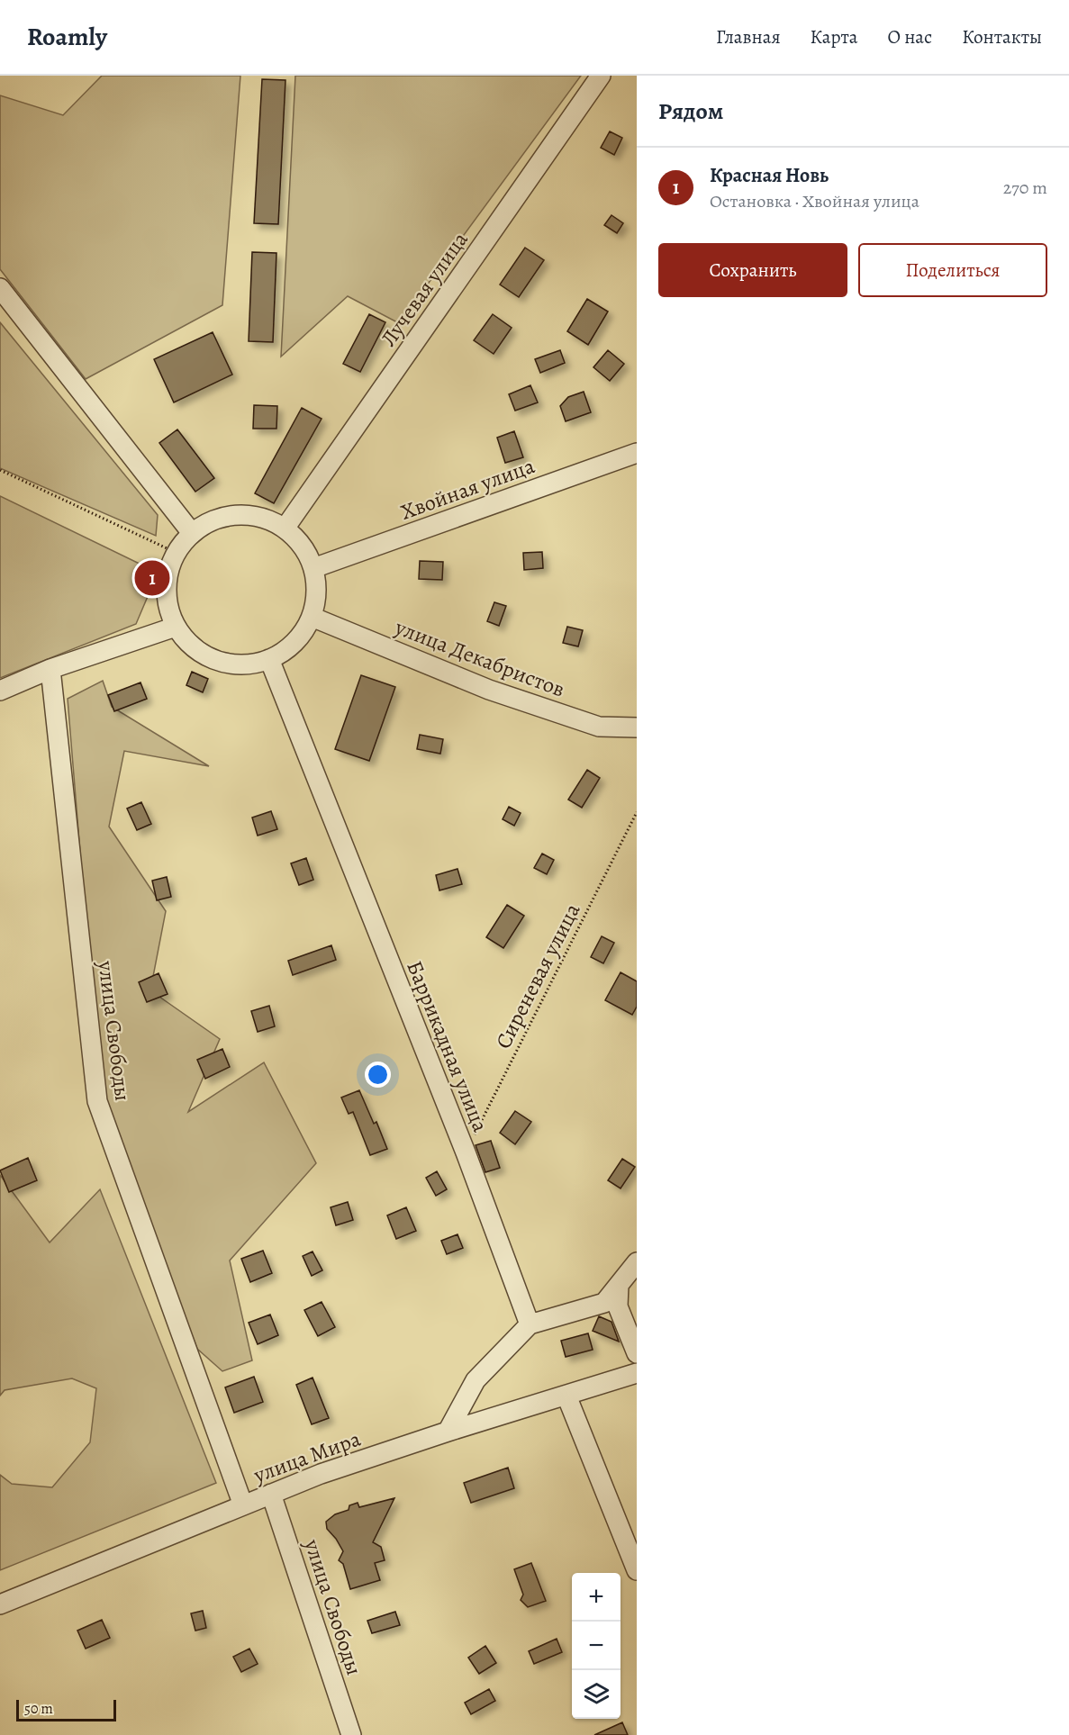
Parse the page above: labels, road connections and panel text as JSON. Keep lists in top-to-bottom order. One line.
{"streets":{"street":["Лучевая улица","Хвойная улица","улица Декабристов","улица Свободы","Баррикадная улица","улица Мира"],"path":["Сиреневая улица"]},"crossings":[["Лучевая улица","Хвойная улица"],["Лучевая улица","улица Декабристов"],["Лучевая улица","Баррикадная улица"],["Хвойная улица","улица Декабристов"],["Хвойная улица","Баррикадная улица"],["улица Декабристов","Баррикадная улица"],["Сиреневая улица","Баррикадная улица"],["улица Свободы","улица Мира"]],"scale_bar":"50 m","page":{"header":"Roamly","nav":["Главная","Карта","О нас","Контакты"],"heading":"Рядом","list":[{"mark":"1","name":"Красная Новь","note":"Остановка · Хвойная улица","value":"270 m"}],"buttons":["Сохранить","Поделиться"],"pins":"1","map_buttons":["+","−"],"scale":"50 m"}}
